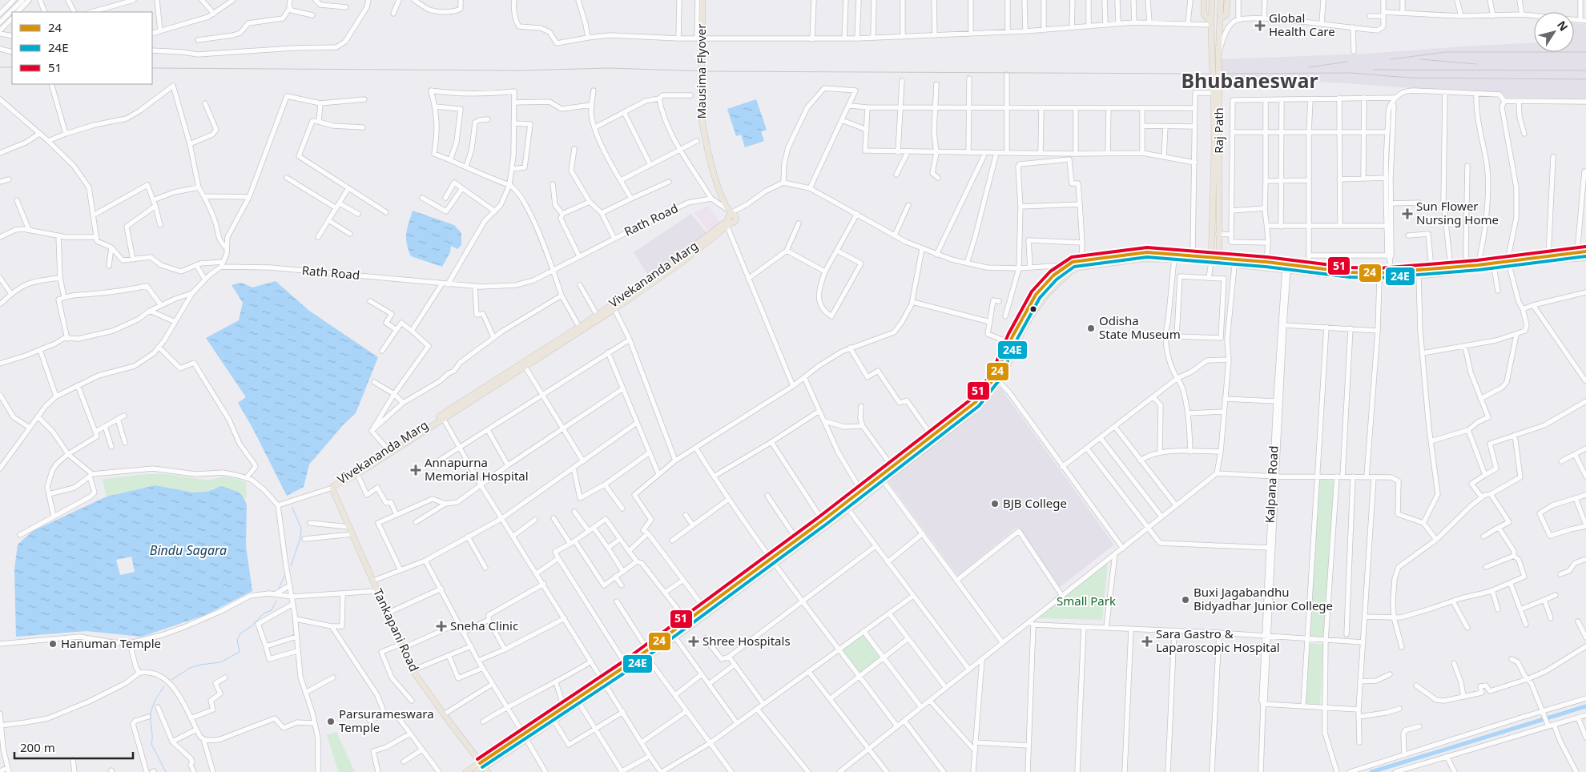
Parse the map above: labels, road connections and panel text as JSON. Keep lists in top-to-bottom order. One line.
{"streets":{"main road":["Mausima Flyover","Raj Path","Vivekananda Marg","Tankapani Road"],"street":["Rath Road","Kalpana Road"]},"crossings":[["Vivekananda Marg","Tankapani Road"]],"districts":["Bhubaneswar"],"water":["Bindu Sagara"],"parks":["Small Park"],"places":{"health":["Global Health Care","Sun Flower Nursing Home","Annapurna Memorial Hospital","Sneha Clinic","Shree Hospitals","Sara Gastro & Laparoscopic Hospital"],"other":["Odisha State Museum","BJB College","Buxi Jagabandhu Bidyadhar Junior College","Hanuman Temple","Parsurameswara Temple"]},"lines":["transit line 51","transit line 24","transit line 24E"],"legend":["24","24E","51"],"scale_bar":"200 m","north":"top right"}
